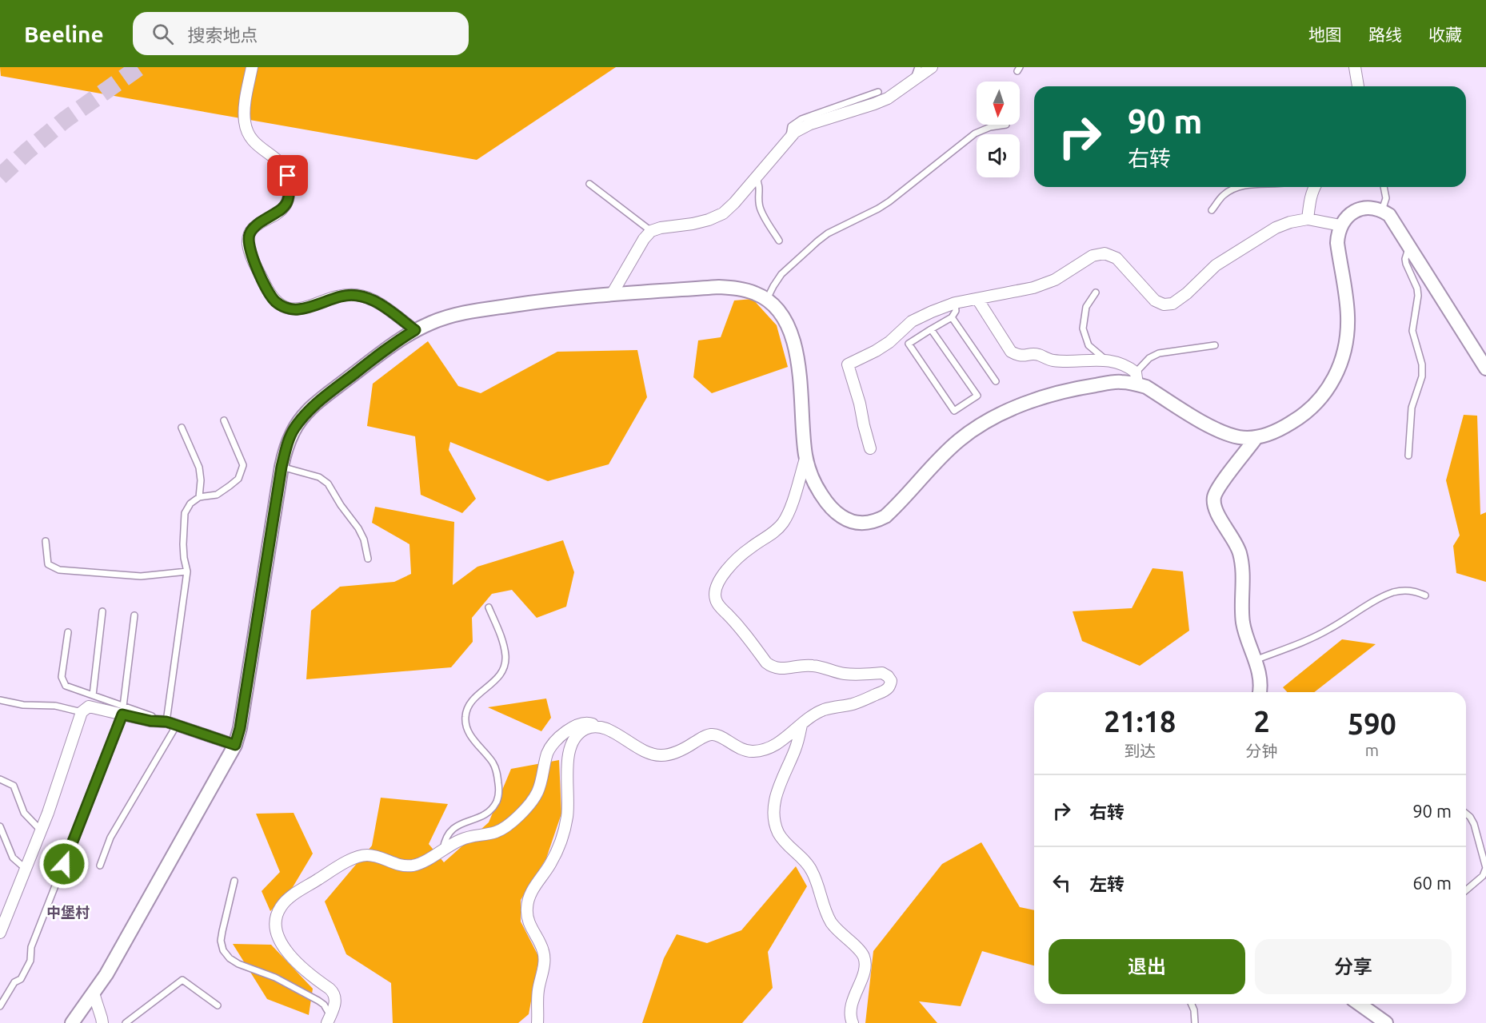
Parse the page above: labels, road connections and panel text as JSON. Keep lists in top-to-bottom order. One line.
{"districts":["中堡村"],"north":"bottom","page":{"header":"Beeline","search":"搜索地点","nav":["地图","路线","收藏"],"turn":["90 m","右转"],"eta":["21:18","到达","2","分钟","590","m"],"list":[{"name":"右转","value":"90 m"},{"name":"左转","value":"60 m"}],"buttons":["退出","分享"]}}
